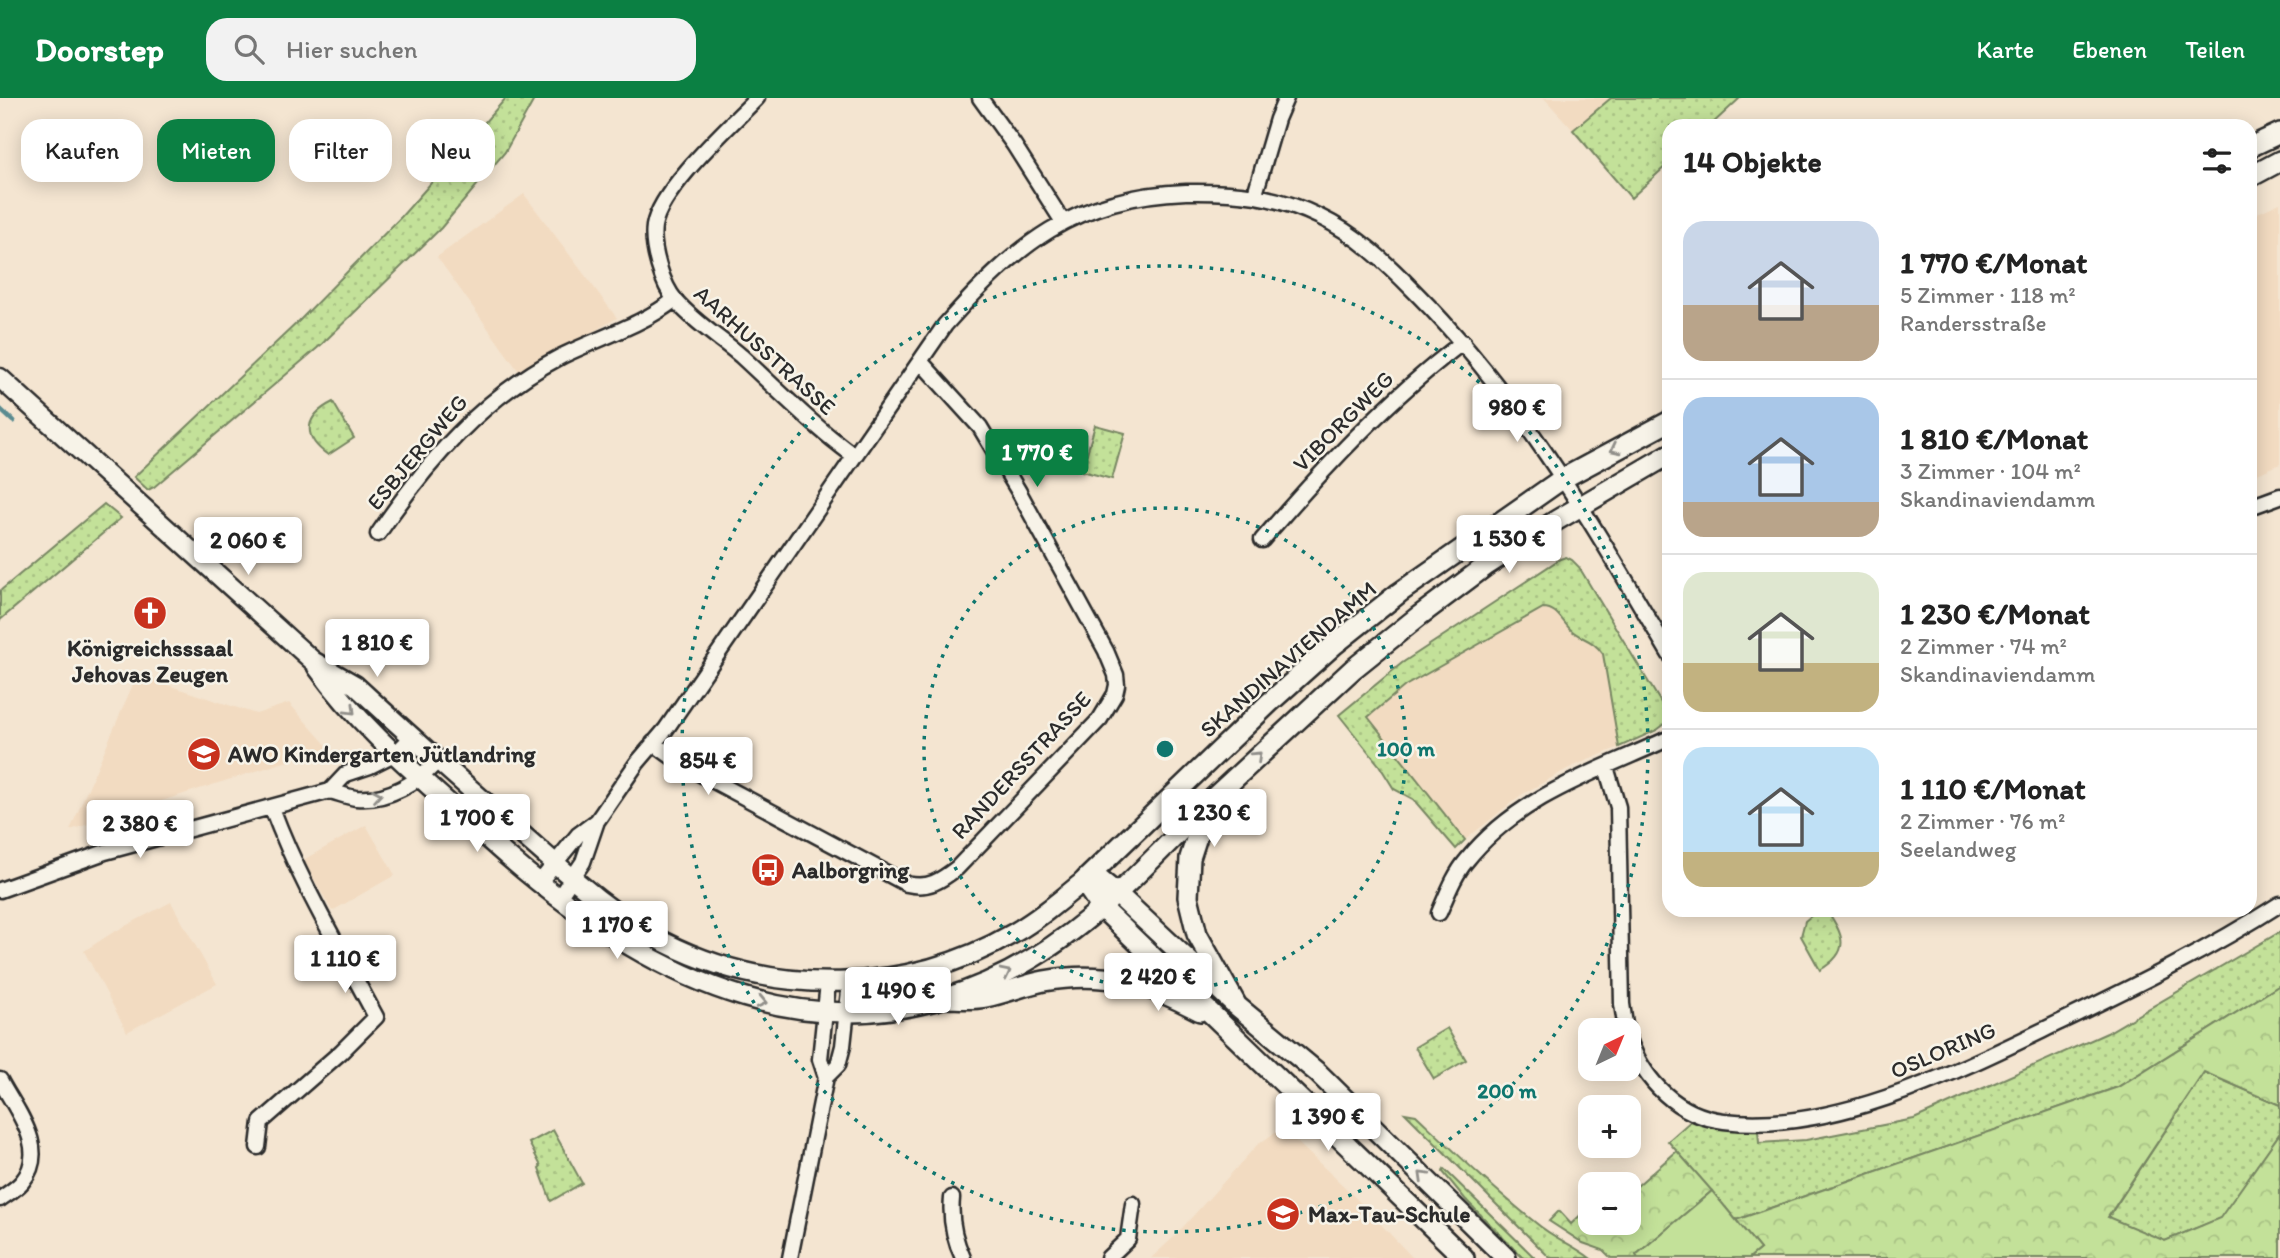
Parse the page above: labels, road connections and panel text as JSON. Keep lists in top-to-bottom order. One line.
{"streets":{"main road":["SKANDINAVIENDAMM"],"street":["AARHUSSTRASSE","VIBORGWEG","ESBJERGWEG","RANDERSSTRASSE","OSLORING"]},"crossings":[["AARHUSSTRASSE","ESBJERGWEG"]],"places":{"church":["Königreichsssaal Jehovas Zeugen"],"school or university":["AWO Kindergarten Jütlandring","Max-Tau-Schule"],"bus stop":["Aalborgring"]},"north":"top right","page":{"header":"Doorstep","search":"Hier suchen","nav":["Karte","Ebenen","Teilen"],"chip":["Kaufen","Mieten","Filter","Neu"],"heading":"14 Objekte","list":[{"name":"1 770 €/Monat","note":"5 Zimmer · 118 m² · Randersstraße"},{"name":"1 810 €/Monat","note":"3 Zimmer · 104 m² · Skandinaviendamm"},{"name":"1 230 €/Monat","note":"2 Zimmer · 74 m² · Skandinaviendamm"},{"name":"1 110 €/Monat","note":"2 Zimmer · 76 m² · Seelandweg"}],"price":["980 €","1 770 €","1 530 €","2 060 €","1 810 €","854 €","1 230 €","1 700 €","2 380 €","1 170 €","1 110 €","2 420 €","1 490 €","1 390 €"],"map_buttons":["+","−"]},"rings":["100 m","200 m"]}
